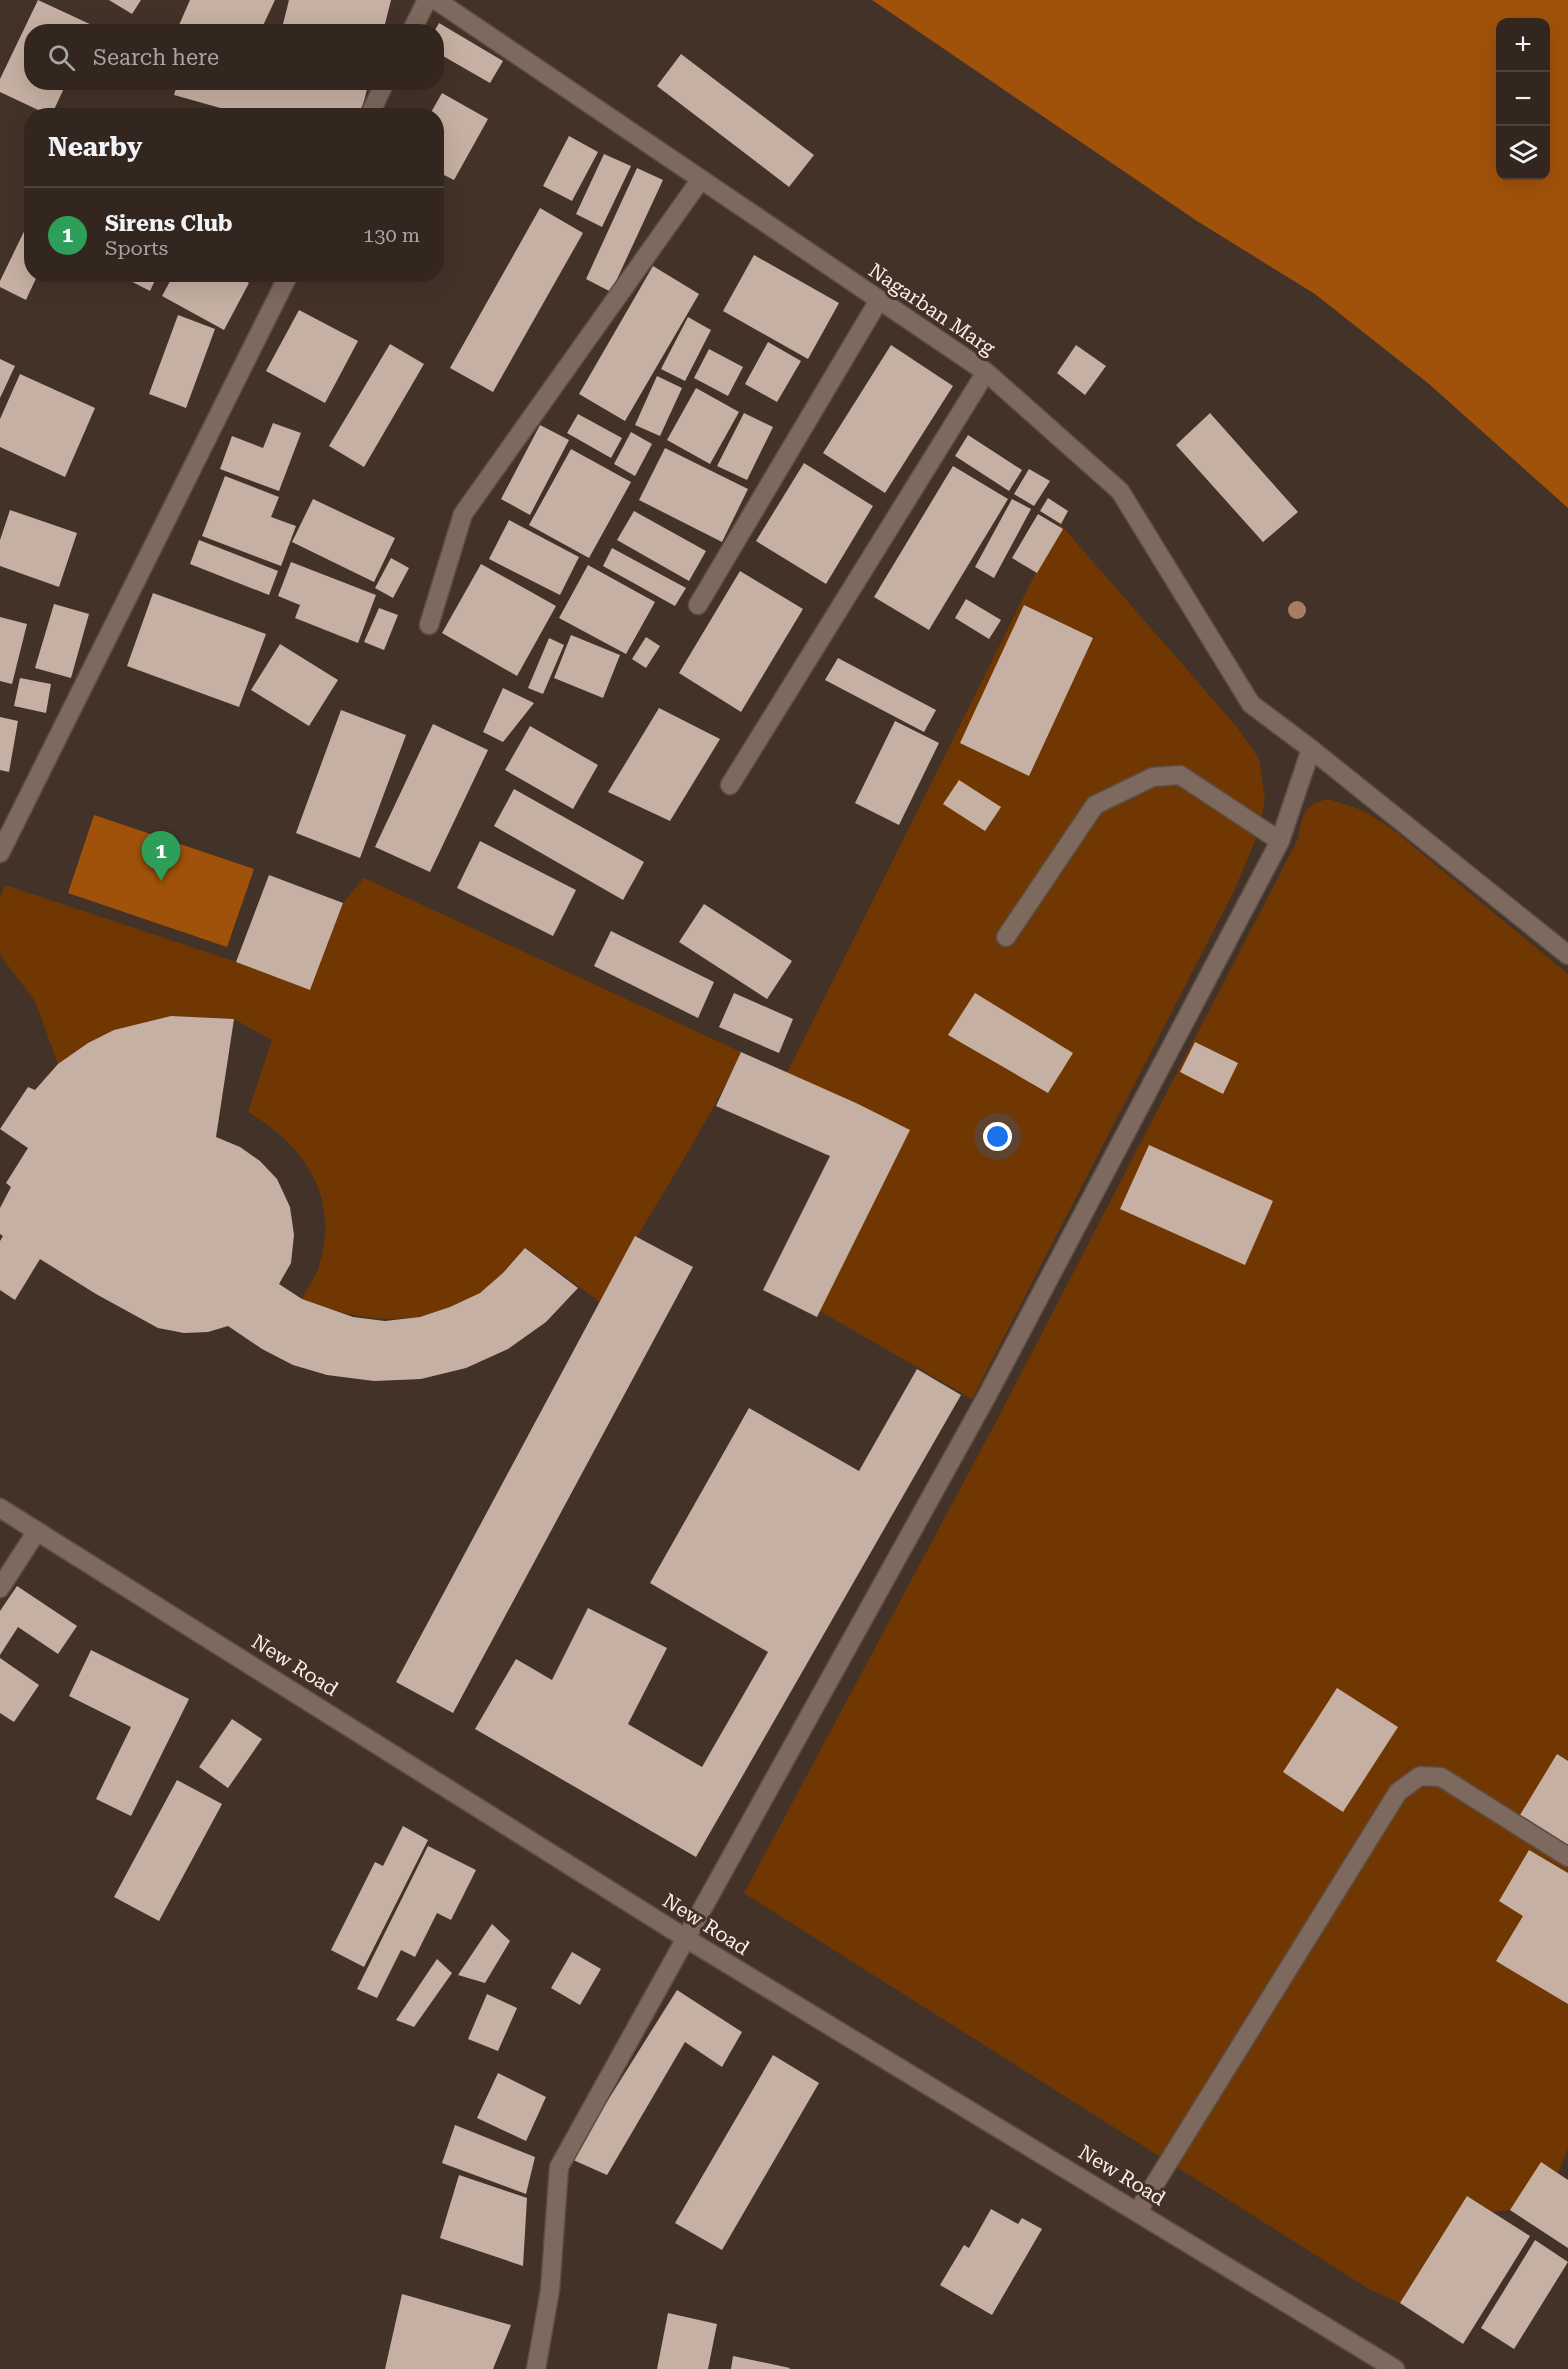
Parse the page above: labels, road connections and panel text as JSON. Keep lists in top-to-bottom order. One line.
{"streets":{"street":["Nagarban Marg","New Road"]},"page":{"map_buttons":["+","−"],"search":"Search here","heading":"Nearby","list":[{"mark":"1","name":"Sirens Club","note":"Sports","value":"130 m"}],"pins":"1"}}
